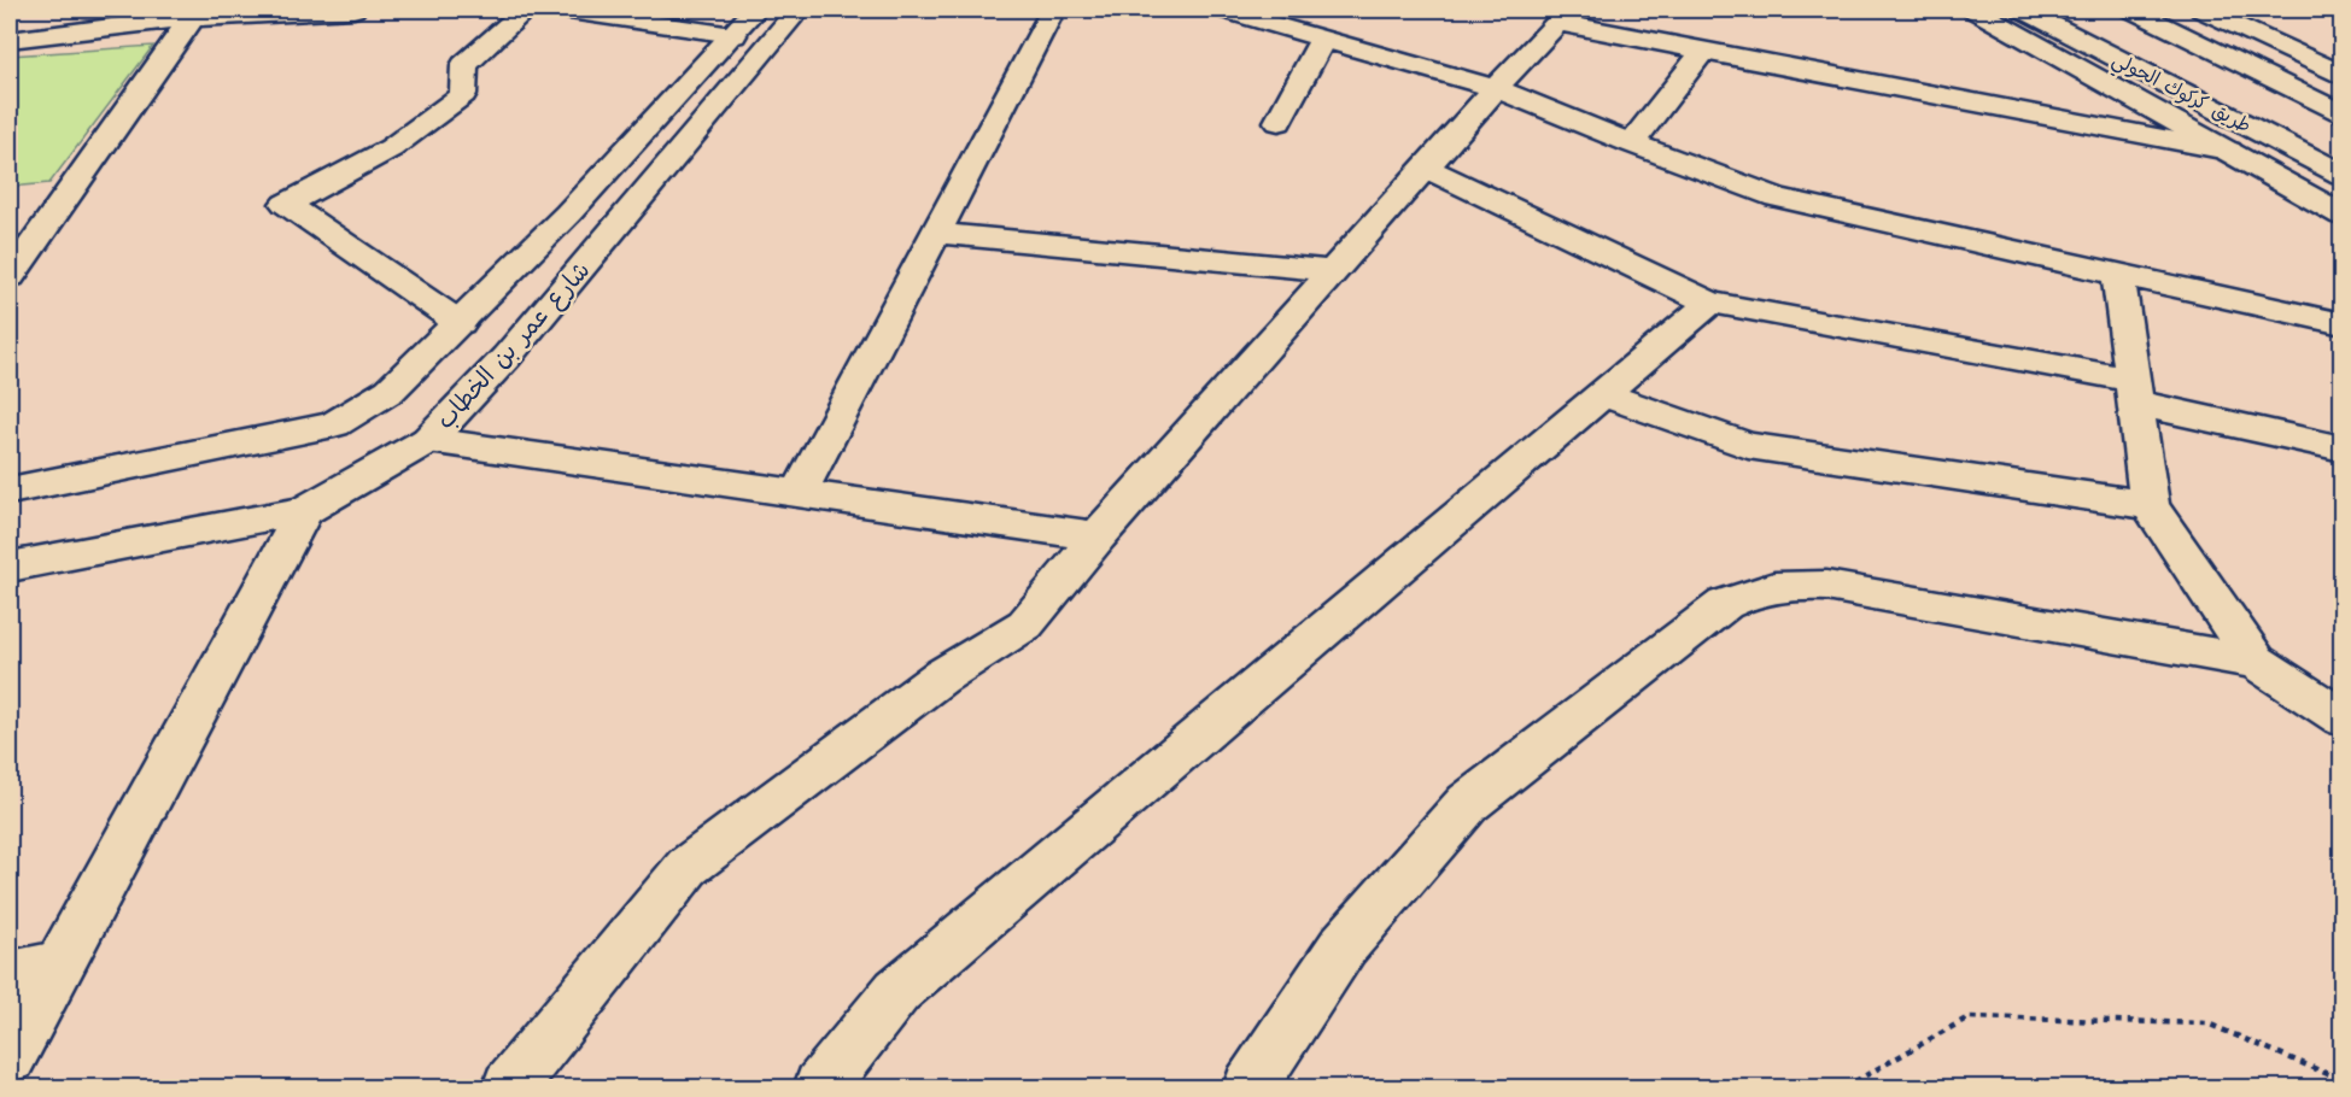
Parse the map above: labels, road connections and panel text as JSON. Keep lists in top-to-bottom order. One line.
{"streets":{"main road":["طريق كركوك الحولي","شارع عمر بن الخطاب"]}}
